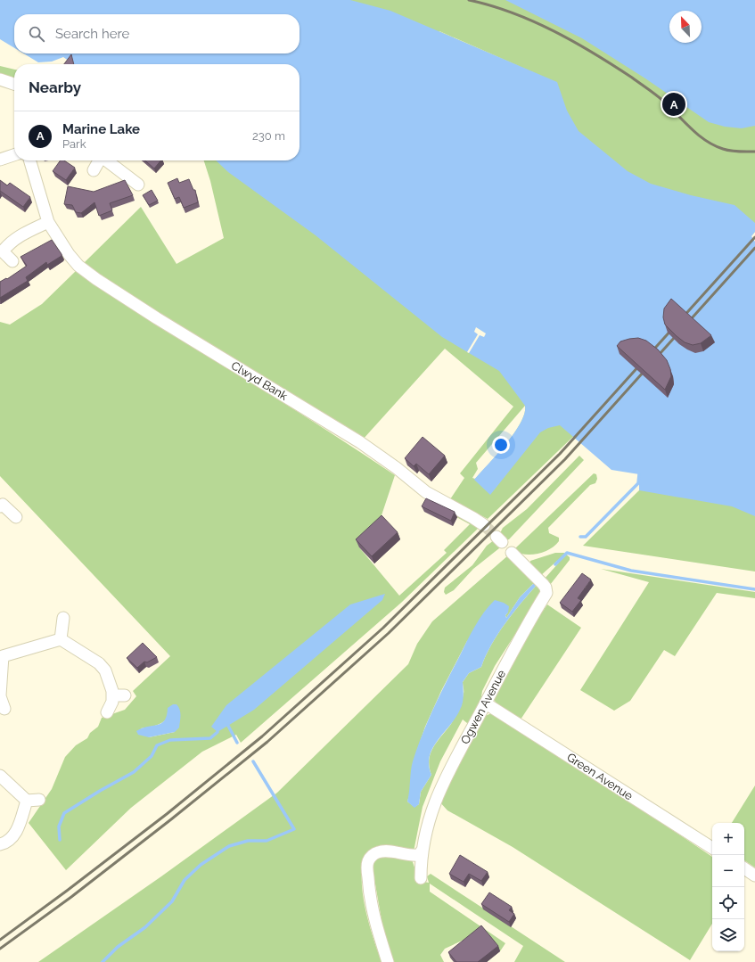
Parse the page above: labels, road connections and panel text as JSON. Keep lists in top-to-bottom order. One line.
{"streets":{"street":["Clwyd Bank","Ogwen Avenue","Green Avenue"]},"crossings":[["Ogwen Avenue","Green Avenue"]],"north":"top left","page":{"search":"Search here","heading":"Nearby","pins":"A","list":[{"mark":"A","name":"Marine Lake","note":"Park","value":"230 m"}],"map_buttons":["+","−"]}}
